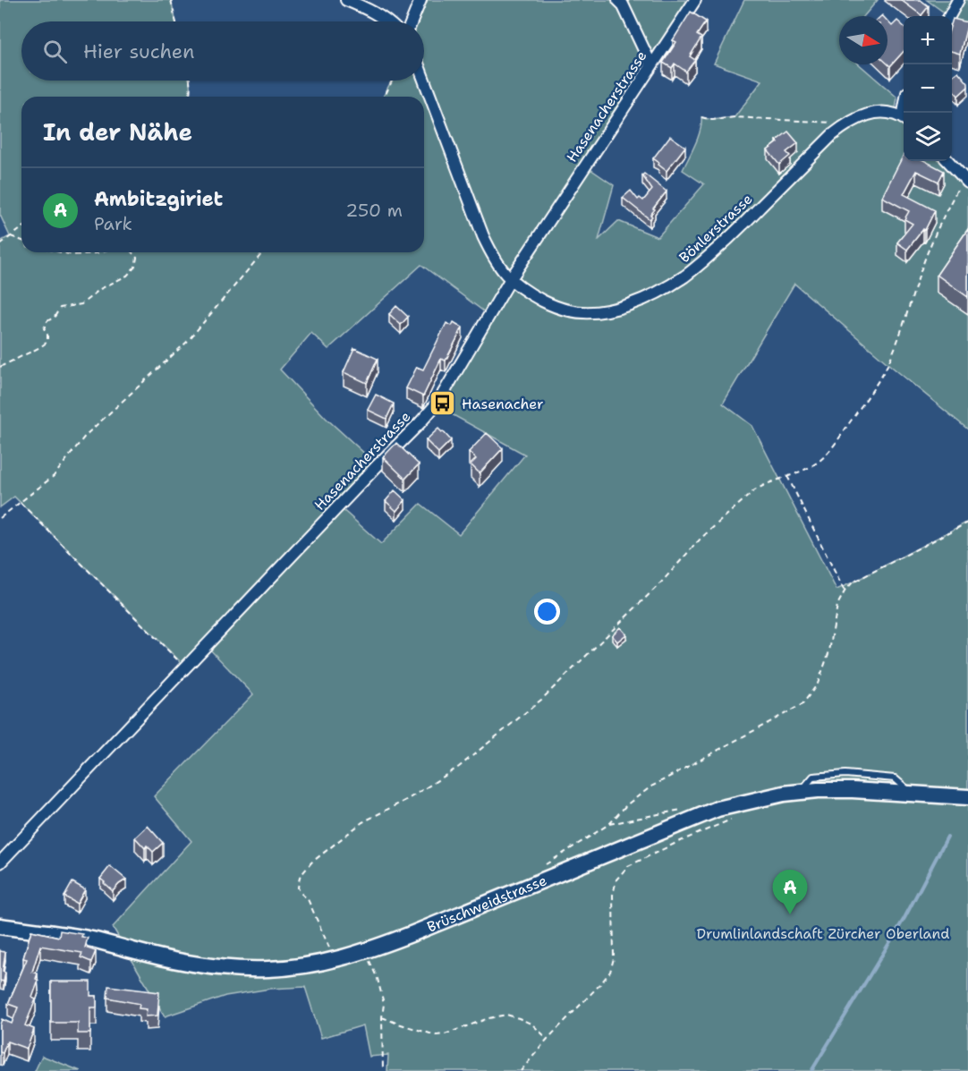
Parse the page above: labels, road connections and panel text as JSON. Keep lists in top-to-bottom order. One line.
{"streets":{"street":["Hasenacherstrasse","Bönlerstrasse","Brüschweidstrasse"]},"crossings":[["Hasenacherstrasse","Bönlerstrasse"]],"parks":["Drumlinlandschaft Zürcher Oberland"],"places":{"bus stop":["Hasenacher"]},"north":"right","page":{"map_buttons":["+","−"],"search":"Hier suchen","heading":"In der Nähe","list":[{"mark":"A","name":"Ambitzgiriet","note":"Park","value":"250 m"}],"pins":"A"}}
